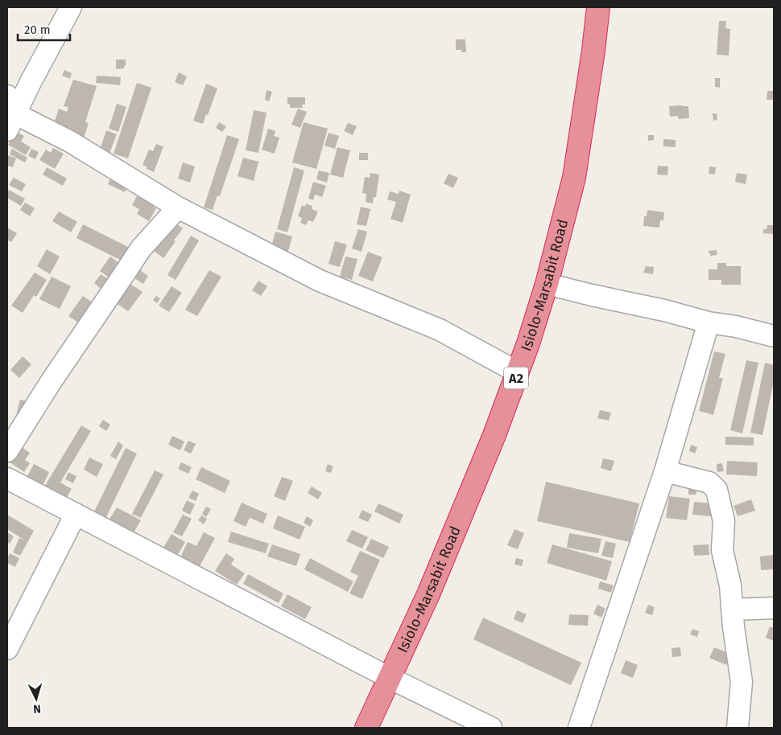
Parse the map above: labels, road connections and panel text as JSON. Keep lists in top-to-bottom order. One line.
{"streets":{"highway":["Isiolo-Marsabit Road","A2"]},"scale_bar":"20 m","north":"bottom"}
